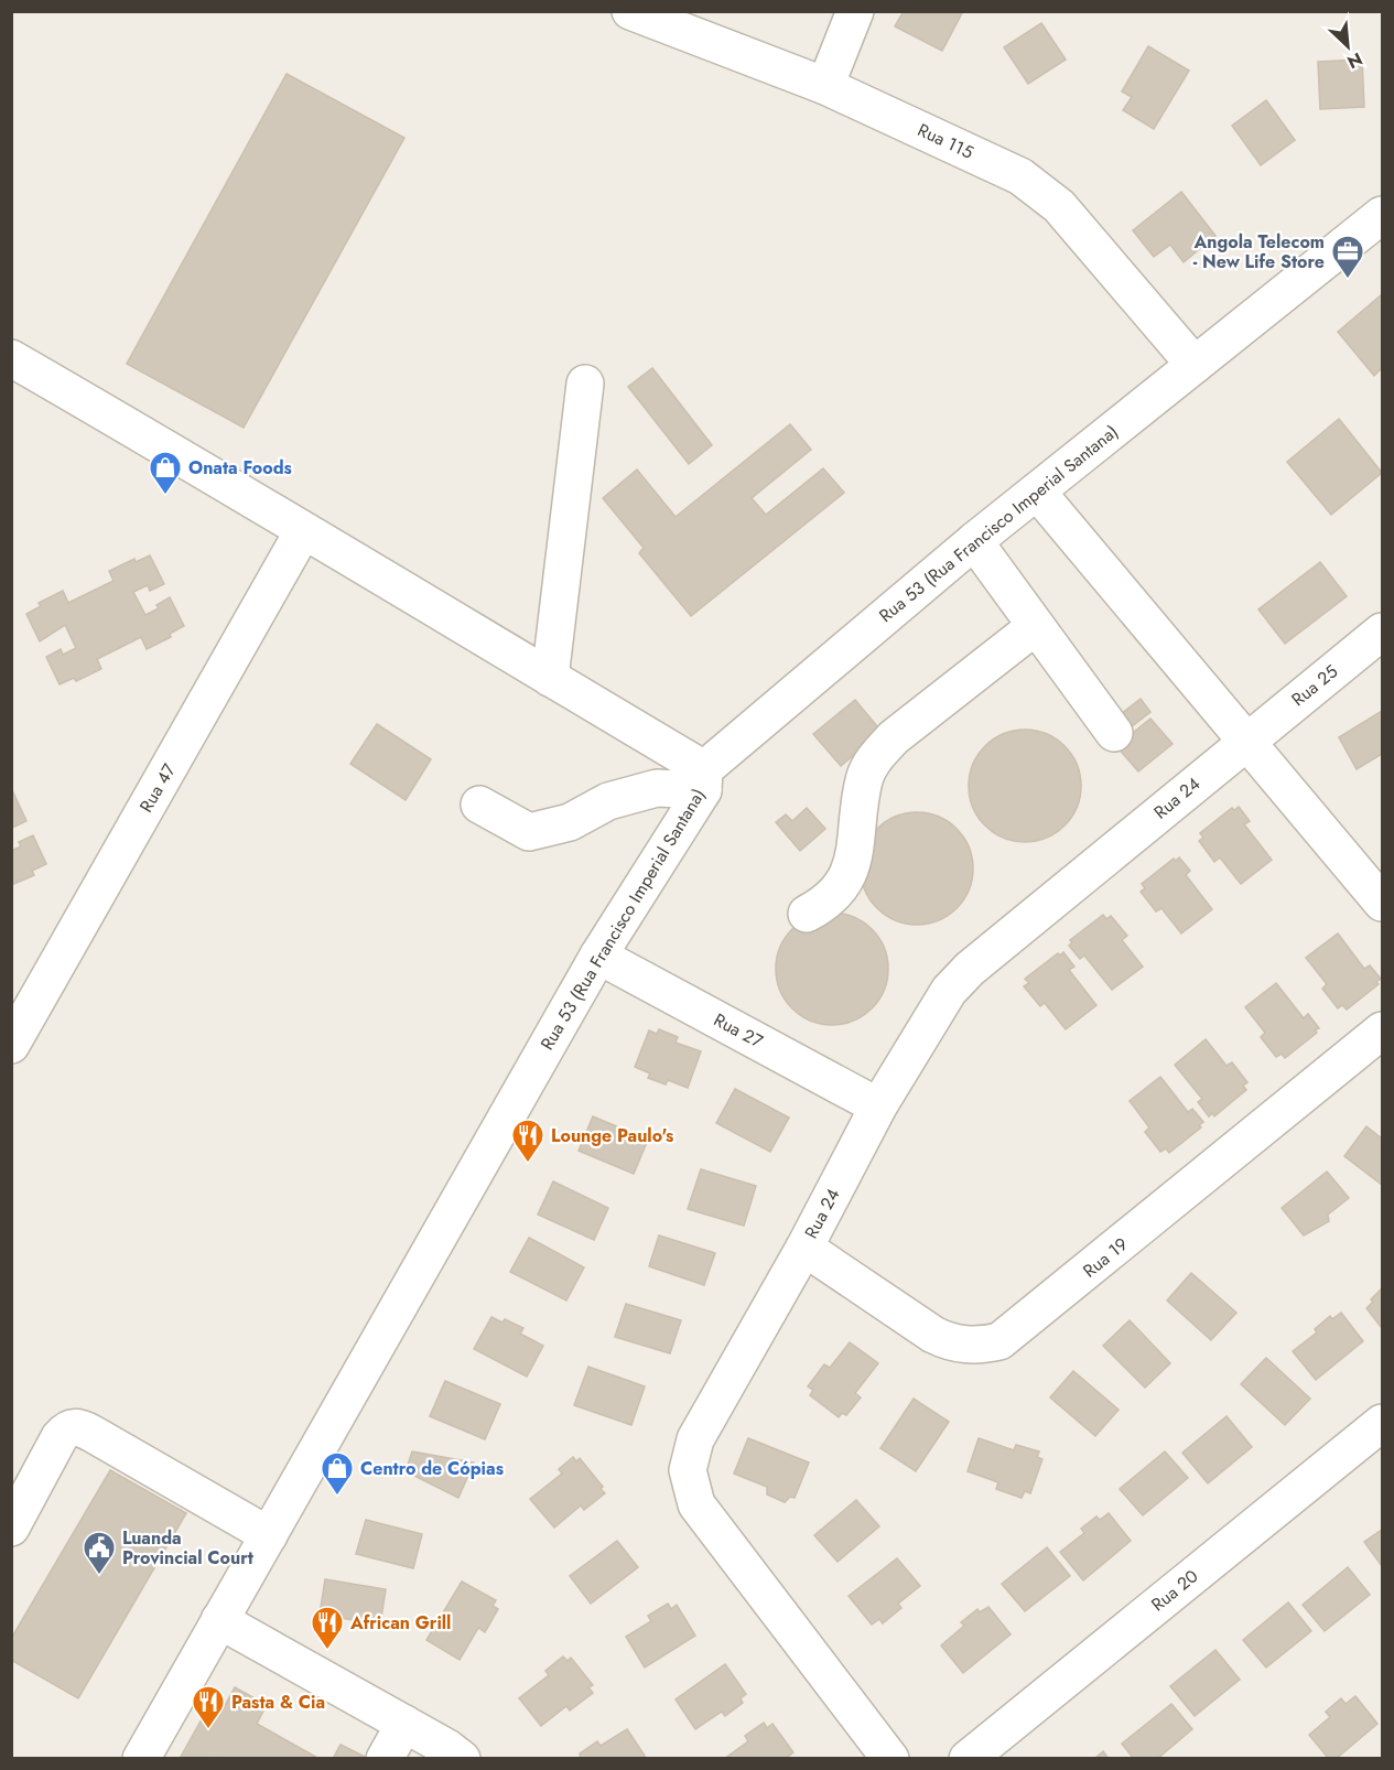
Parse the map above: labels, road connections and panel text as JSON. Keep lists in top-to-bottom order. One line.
{"streets":{"street":["Rua 115","Rua 53 (Rua Francisco Imperial Santana)","Rua 25","Rua 47","Rua 24","Rua 27","Rua 19","Rua 20"]},"crossings":[["Rua 115","Rua 53 (Rua Francisco Imperial Santana)"],["Rua 53 (Rua Francisco Imperial Santana)","Rua 27"],["Rua 25","Rua 24"],["Rua 24","Rua 27"],["Rua 24","Rua 19"]],"places":{"office":["Angola Telecom - New Life Store"],"shop":["Onata Foods","Centro de Cópias"],"restaurant":["Lounge Paulo's","African Grill","Pasta & Cia"],"public building":["Luanda Provincial Court"]},"north":"bottom right"}
